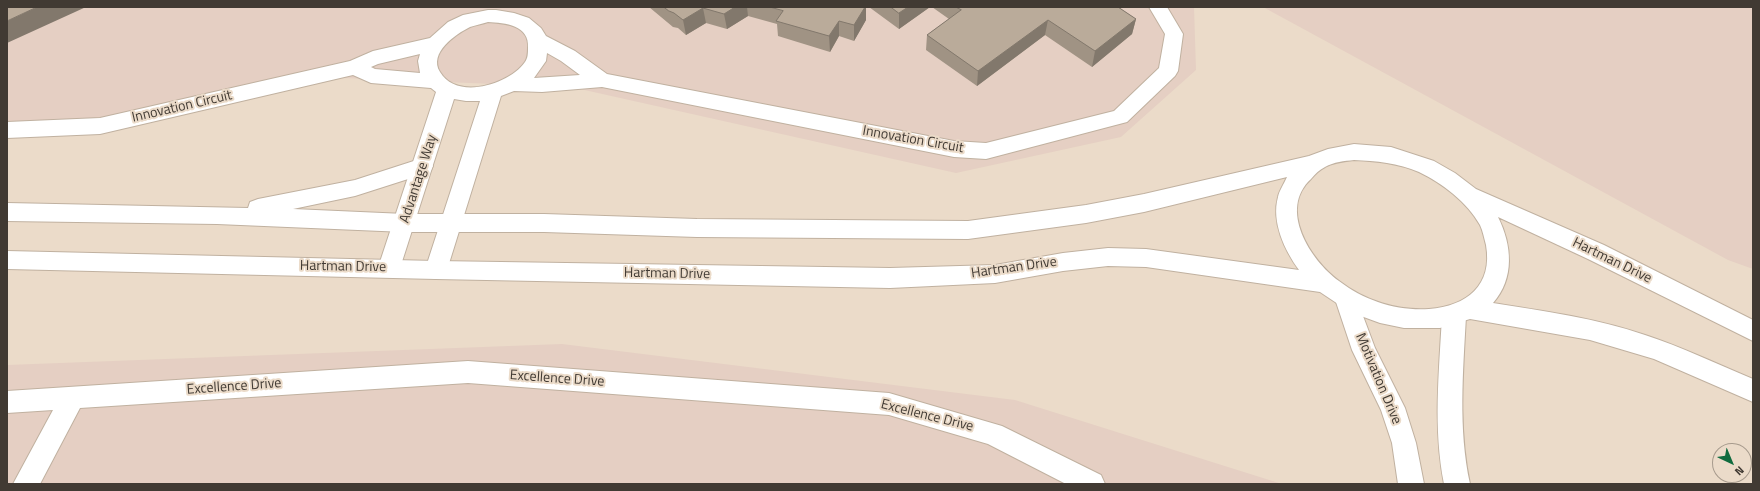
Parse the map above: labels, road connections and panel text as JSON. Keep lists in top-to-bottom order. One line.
{"streets":{"main road":["Innovation Circuit","Advantage Way","Hartman Drive","Excellence Drive","Motivation Drive"]},"crossings":[["Innovation Circuit","Advantage Way"],["Advantage Way","Hartman Drive"]],"north":"bottom right"}
